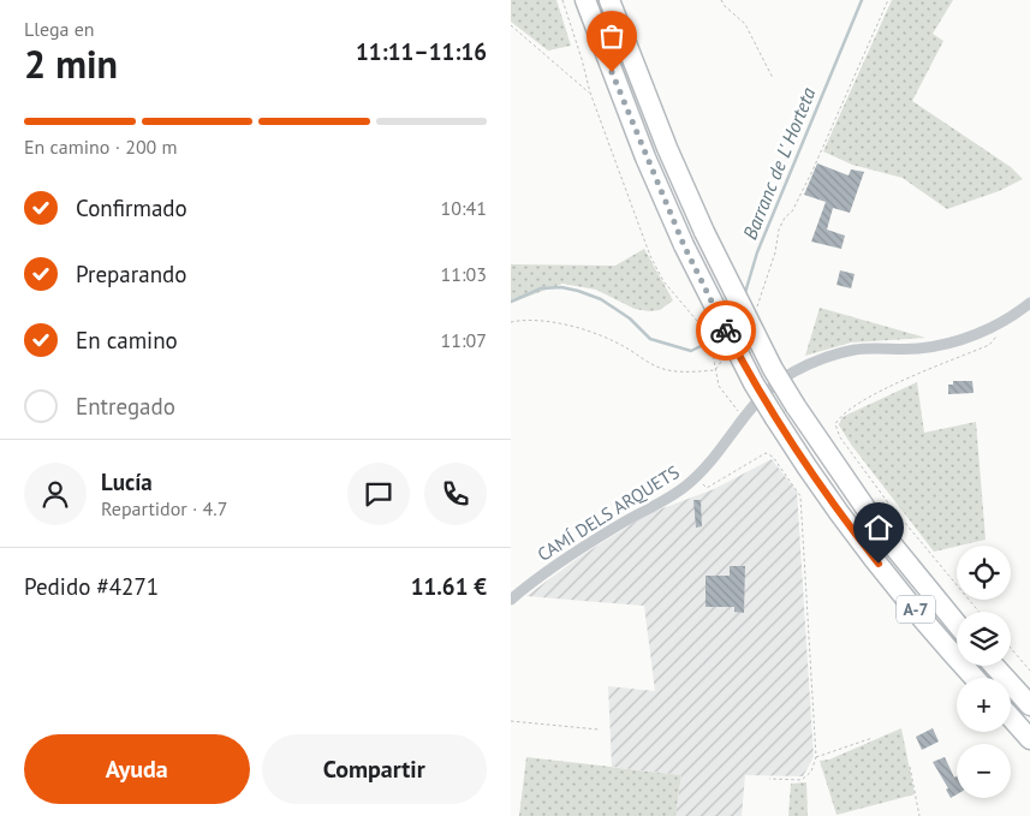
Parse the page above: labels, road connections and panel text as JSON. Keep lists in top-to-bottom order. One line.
{"streets":{"highway":["A-7"],"street":["CAMÍ DELS ARQUETS"]},"water":["Barranc de L' Horteta"],"page":{"heading":["2 min","Llega en","11:11–11:16"],"panel":["Lucía","Repartidor · 4.7","Pedido #4271","11.61 €"],"bar":"En camino · 200 m","list":[["Confirmado","10:41"],["Preparando","11:03"],["En camino","11:07"],"Entregado"],"map_buttons":["+","−"],"buttons":["Ayuda","Compartir"]}}
